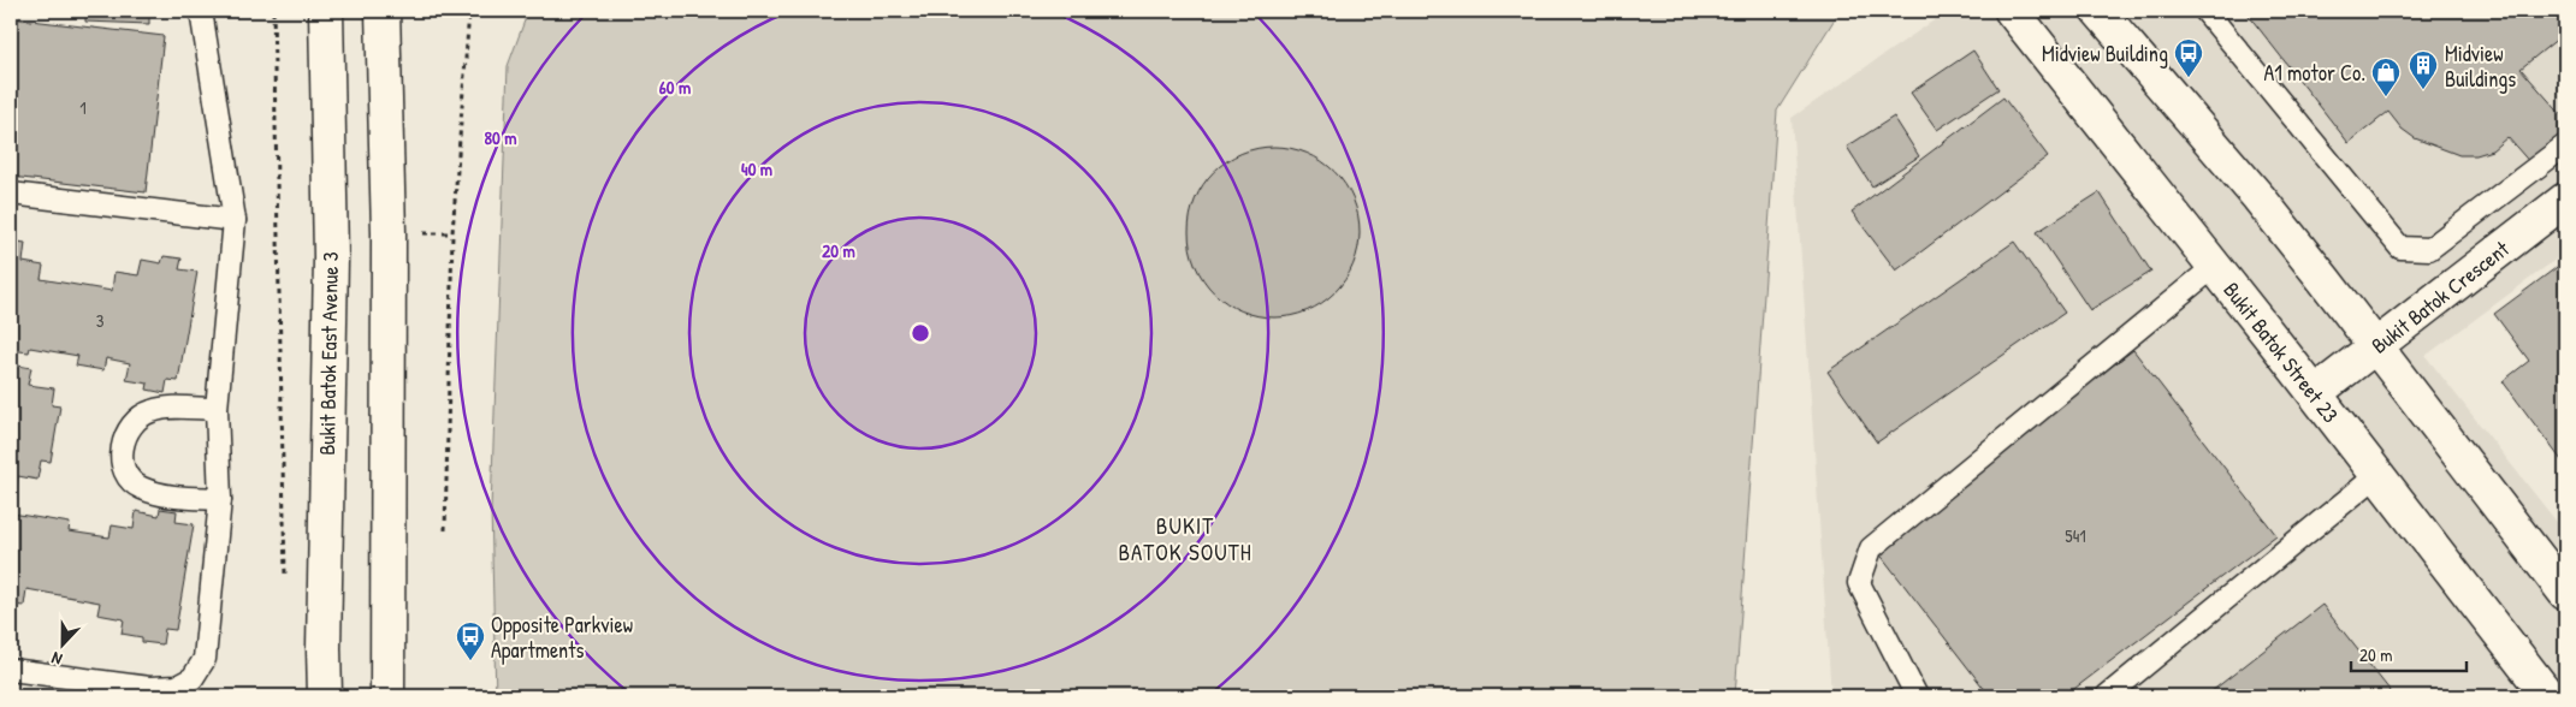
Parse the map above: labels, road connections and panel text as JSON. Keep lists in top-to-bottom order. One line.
{"streets":{"street":["Bukit Batok Crescent","Bukit Batok Street 23","Bukit Batok East Avenue 3"]},"crossings":[["Bukit Batok Crescent","Bukit Batok Street 23"]],"districts":["BUKIT BATOK SOUTH"],"places":{"bus stop":["Midview Building","Opposite Parkview Apartments"],"building":["Midview Buildings"],"shop":["A1 motor Co."]},"house_numbers":["1","3","541"],"scale_bar":"20 m","north":"bottom","rings":["60 m","80 m","40 m","20 m"]}
